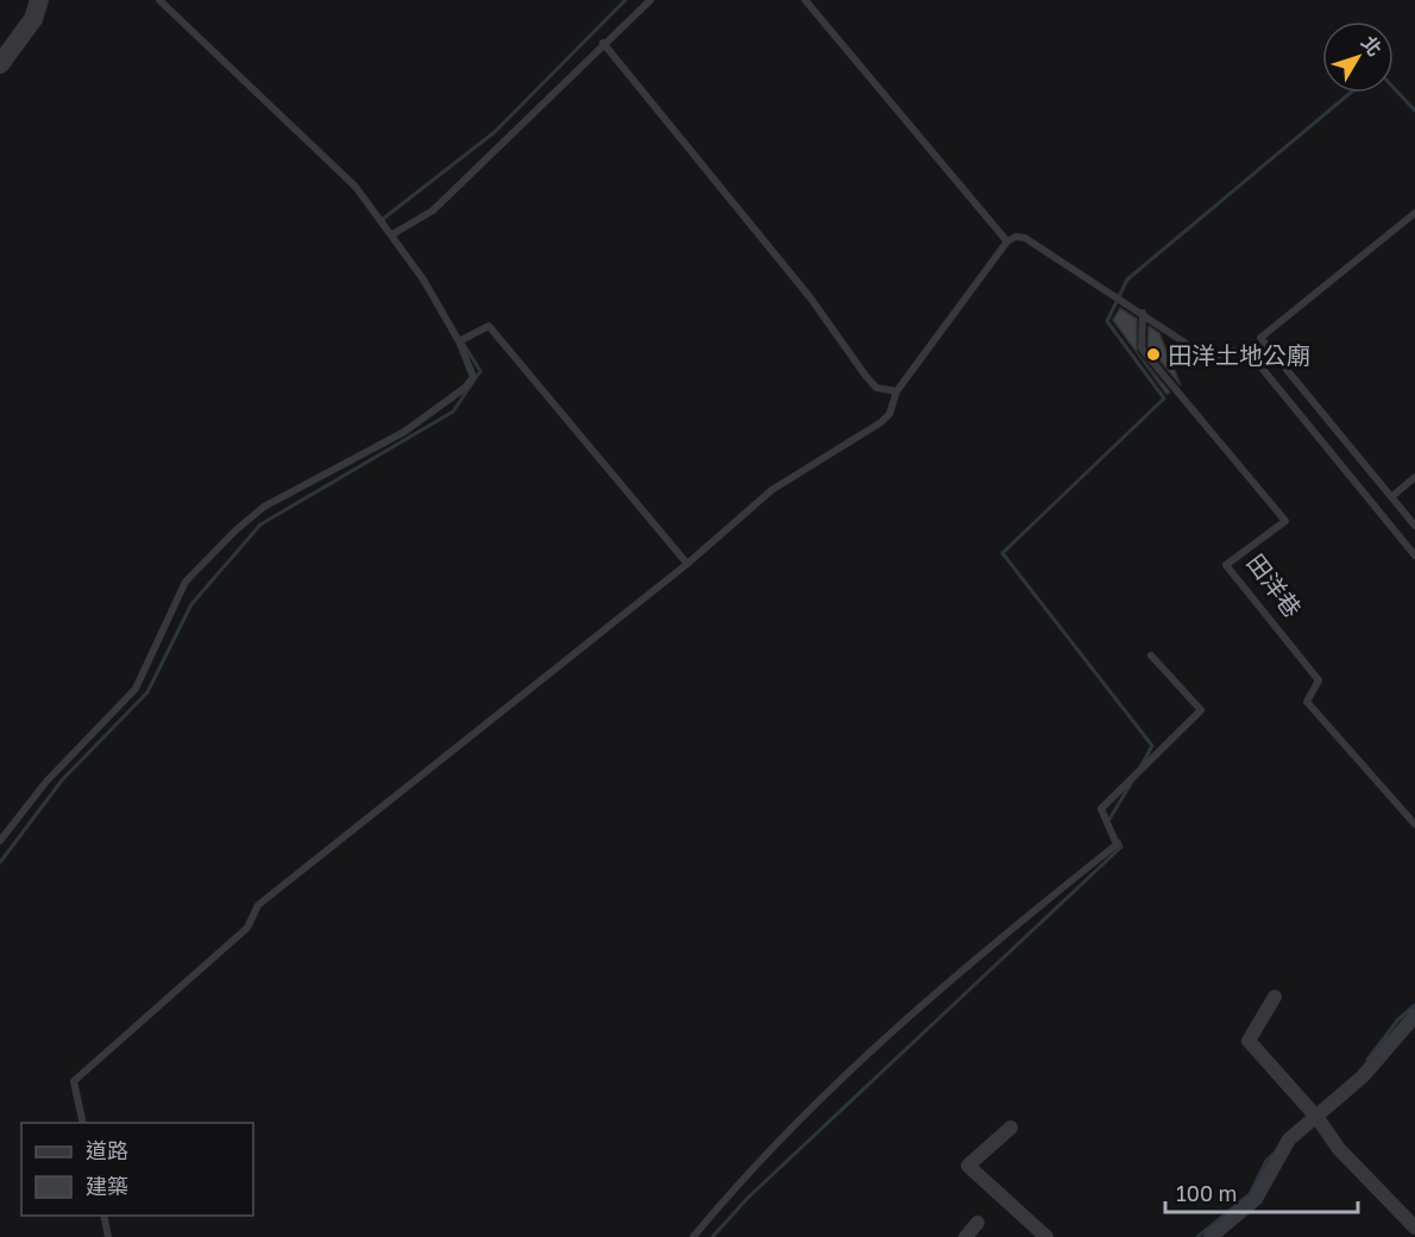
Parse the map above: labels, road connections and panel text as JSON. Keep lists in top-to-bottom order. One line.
{"streets":{"lane":["田洋巷"]},"places":["田洋土地公廟"],"legend":["道路","建築"],"scale_bar":"100 m","north":"top right"}
